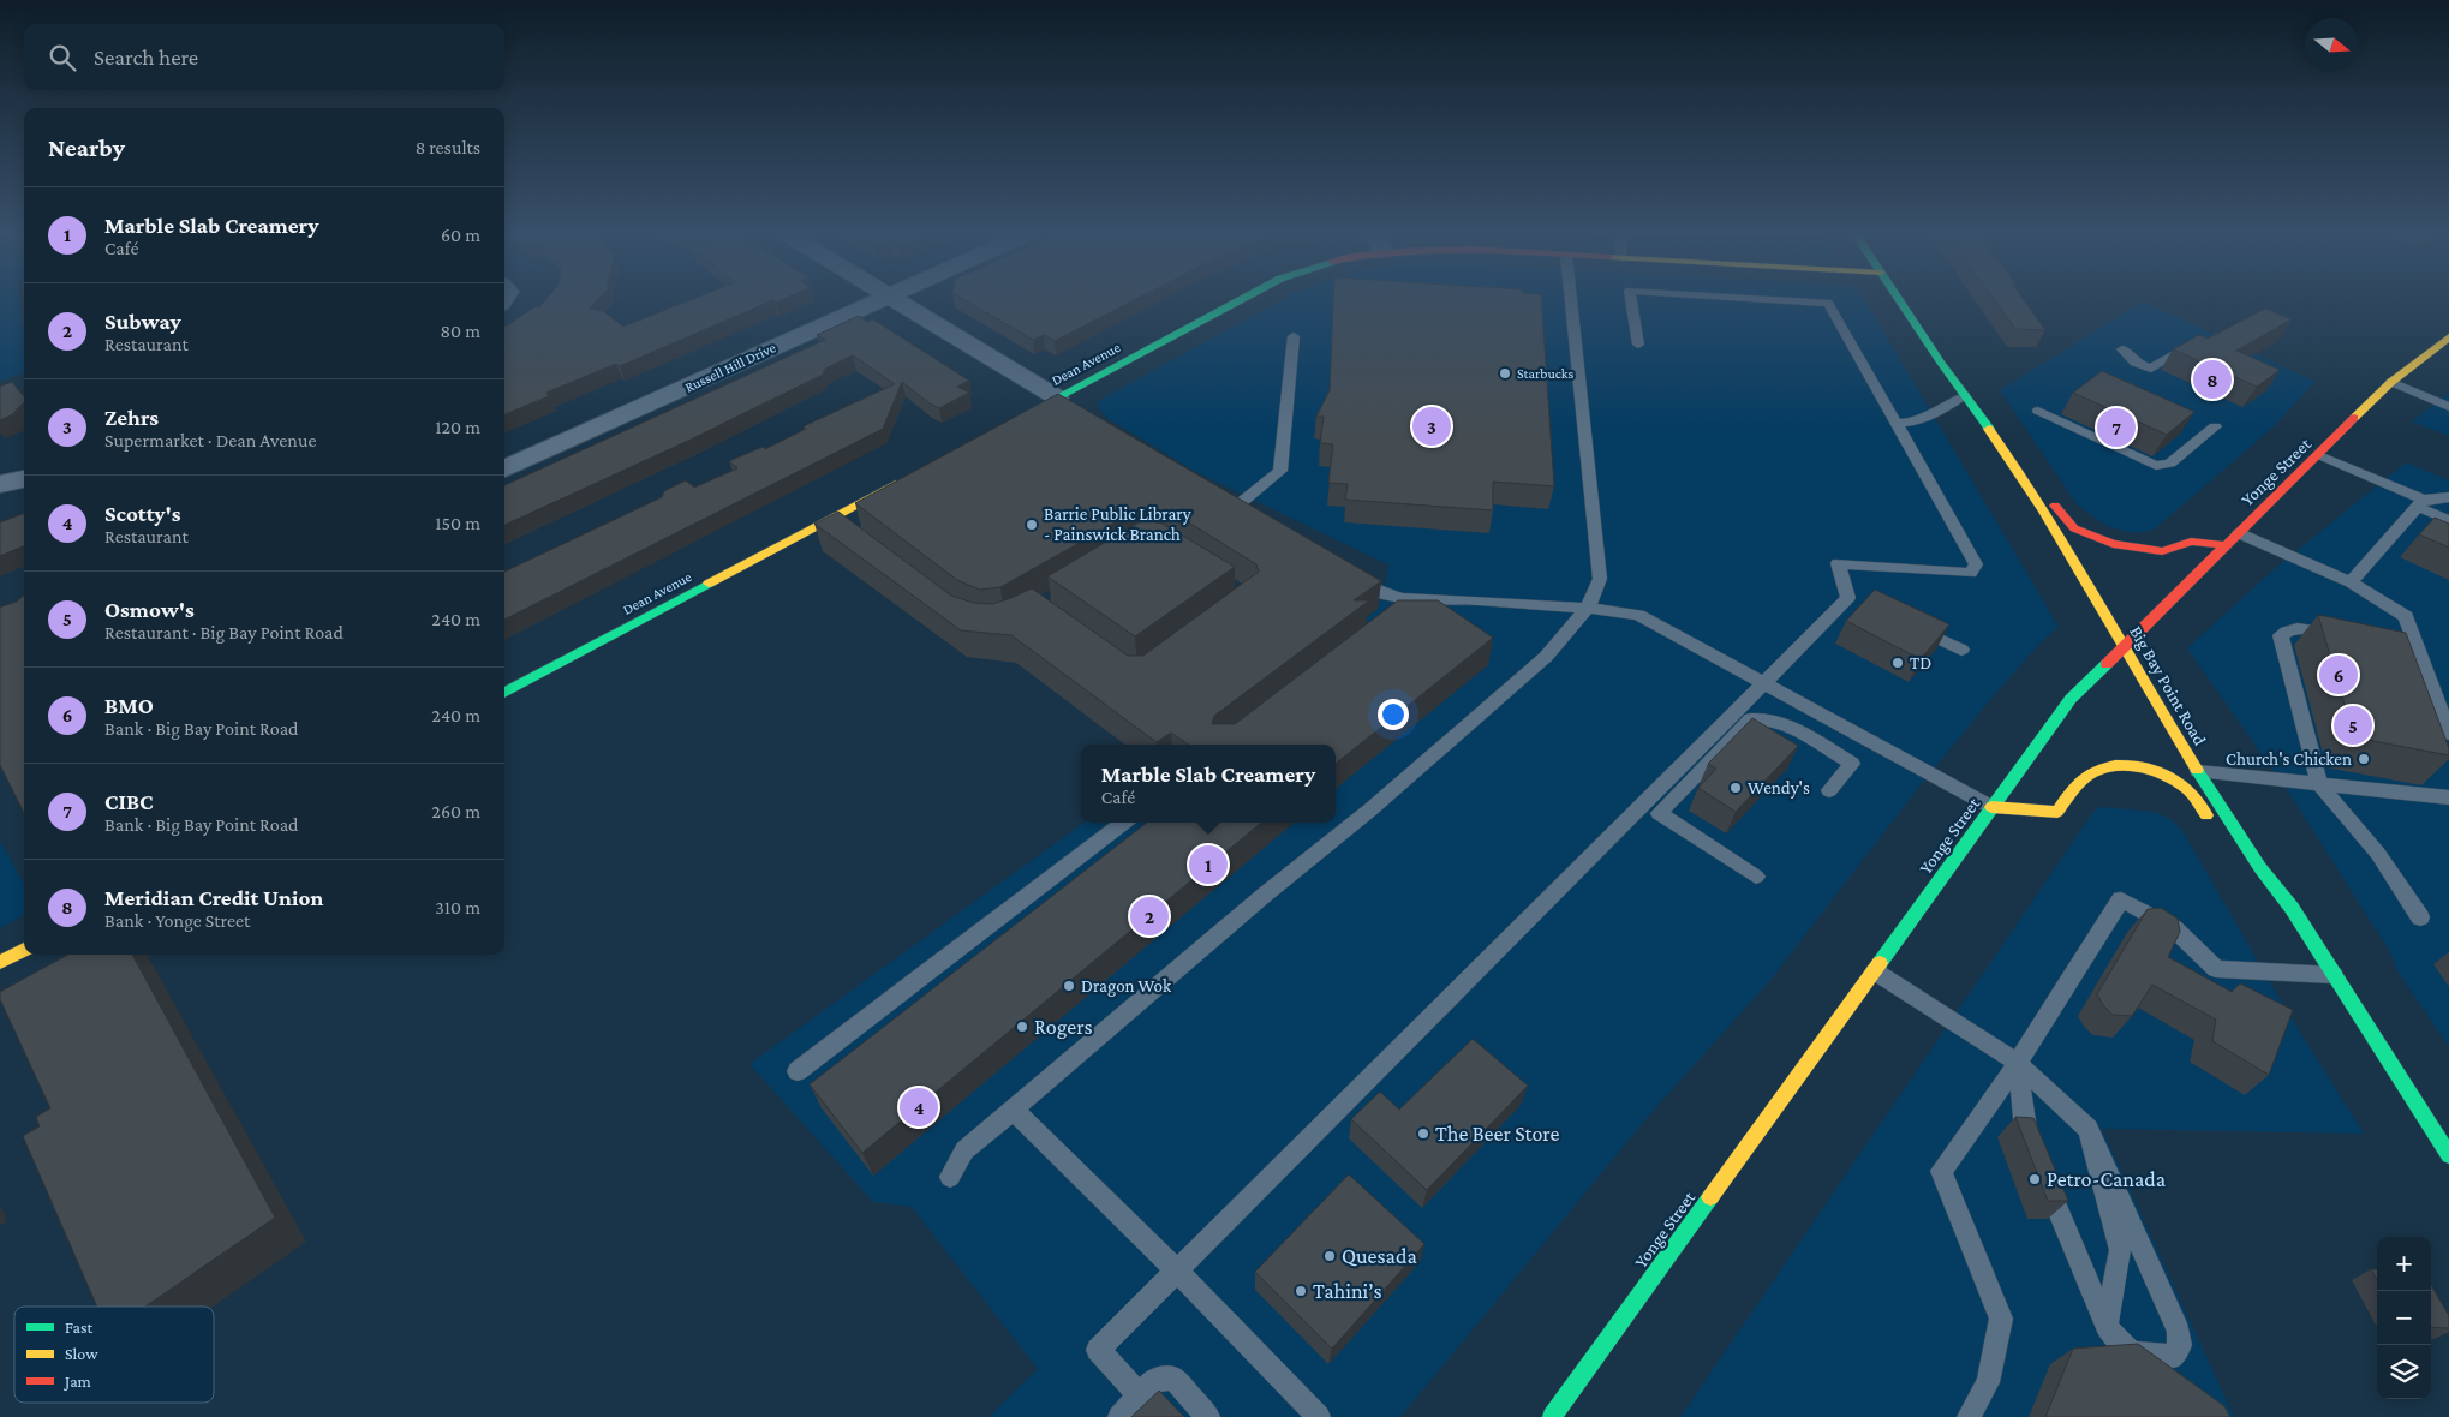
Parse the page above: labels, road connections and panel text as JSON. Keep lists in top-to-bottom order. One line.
{"streets":{"main road":["Dean Avenue","Yonge Street","Big Bay Point Road"],"street":["Russell Hill Drive"]},"crossings":[["Yonge Street","Big Bay Point Road"]],"places":["Starbucks","Barrie Public Library - Painswick Branch","TD","Church's Chicken","Wendy's","Dragon Wok","Rogers","The Beer Store","Petro-Canada","Quesada","Tahini’s"],"legend":["Fast","Slow","Jam"],"north":"right","page":{"search":"Search here","heading":["Nearby","8 results"],"list":[{"mark":"1","name":"Marble Slab Creamery","note":"Café","value":"60 m"},{"mark":"2","name":"Subway","note":"Restaurant","value":"80 m"},{"mark":"3","name":"Zehrs","note":"Supermarket · Dean Avenue","value":"120 m"},{"mark":"4","name":"Scotty's","note":"Restaurant","value":"150 m"},{"mark":"5","name":"Osmow's","note":"Restaurant · Big Bay Point Road","value":"240 m"},{"mark":"6","name":"BMO","note":"Bank · Big Bay Point Road","value":"240 m"},{"mark":"7","name":"CIBC","note":"Bank · Big Bay Point Road","value":"260 m"},{"mark":"8","name":"Meridian Credit Union","note":"Bank · Yonge Street","value":"310 m"}],"pins":["8","3","7","6","5","1","2","4"],"popup":["Marble Slab Creamery","Café"],"map_buttons":["+","−"]}}
